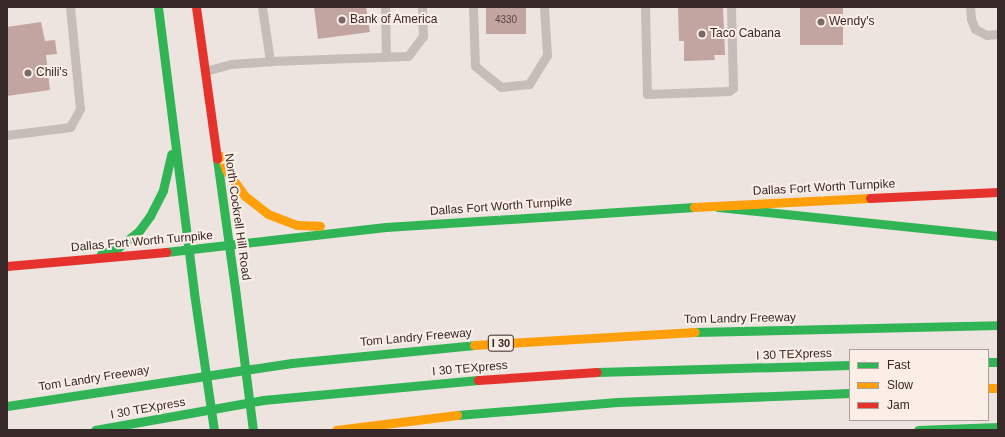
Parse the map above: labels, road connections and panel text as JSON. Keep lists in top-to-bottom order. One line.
{"streets":{"main road":["Dallas Fort Worth Turnpike","North Cockrell Hill Road","Tom Landry Freeway","I 30","I 30 TEXpress"]},"crossings":[["Dallas Fort Worth Turnpike","North Cockrell Hill Road"]],"places":["Bank of America","Wendy's","Taco Cabana","Chili's"],"house_numbers":["4330"],"legend":["Fast","Slow","Jam"]}
